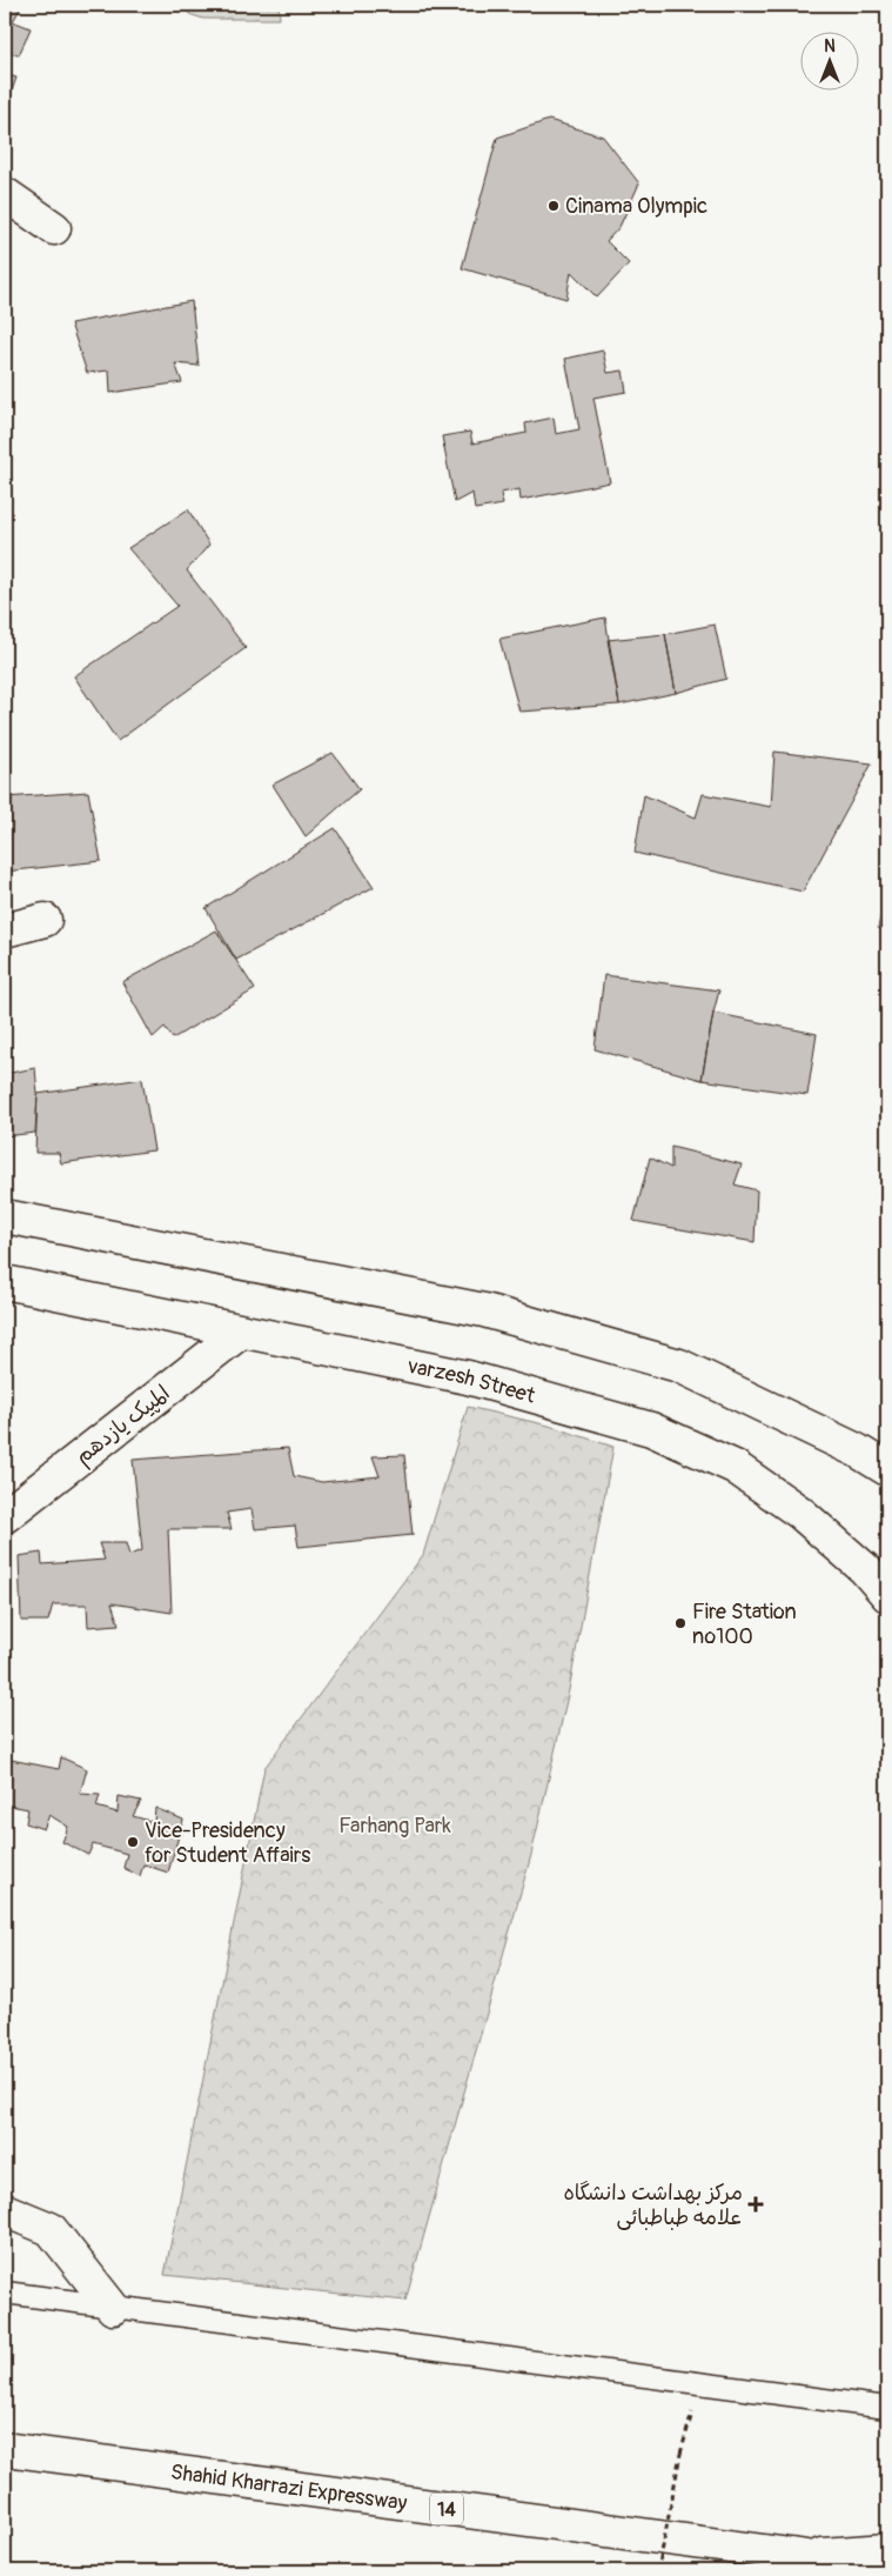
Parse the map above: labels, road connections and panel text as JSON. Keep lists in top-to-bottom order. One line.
{"streets":{"main road":["varzesh Street","المپیک یازدهم","Shahid Kharrazi Expressway","14"]},"crossings":[["varzesh Street","المپیک یازدهم"]],"parks":["Farhang Park"],"places":{"other":["Cinama Olympic","Fire Station no100","Vice-Presidency for Student Affairs"],"health":["مرکز بهداشت دانشگاه علامه طباطبائی"]},"north":"top"}
